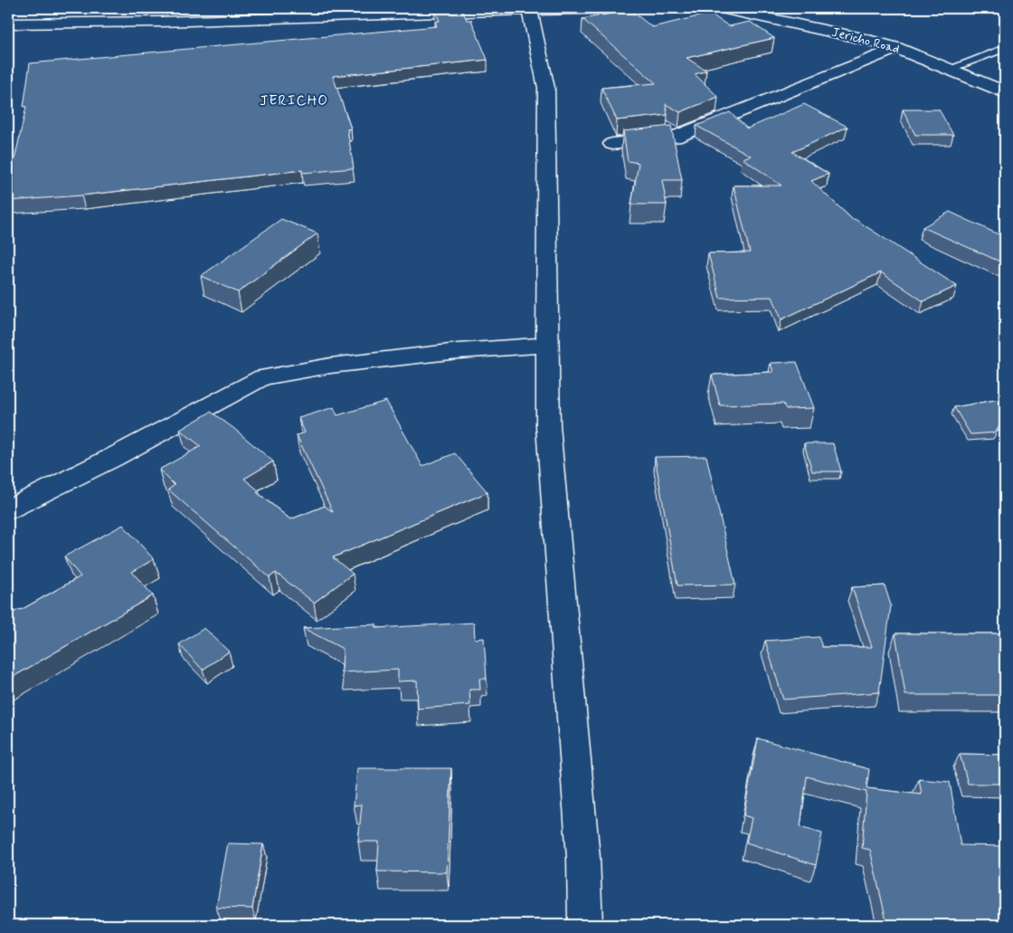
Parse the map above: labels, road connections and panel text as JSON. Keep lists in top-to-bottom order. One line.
{"streets":{"street":["Jericho Road"]},"districts":["JERICHO"]}
